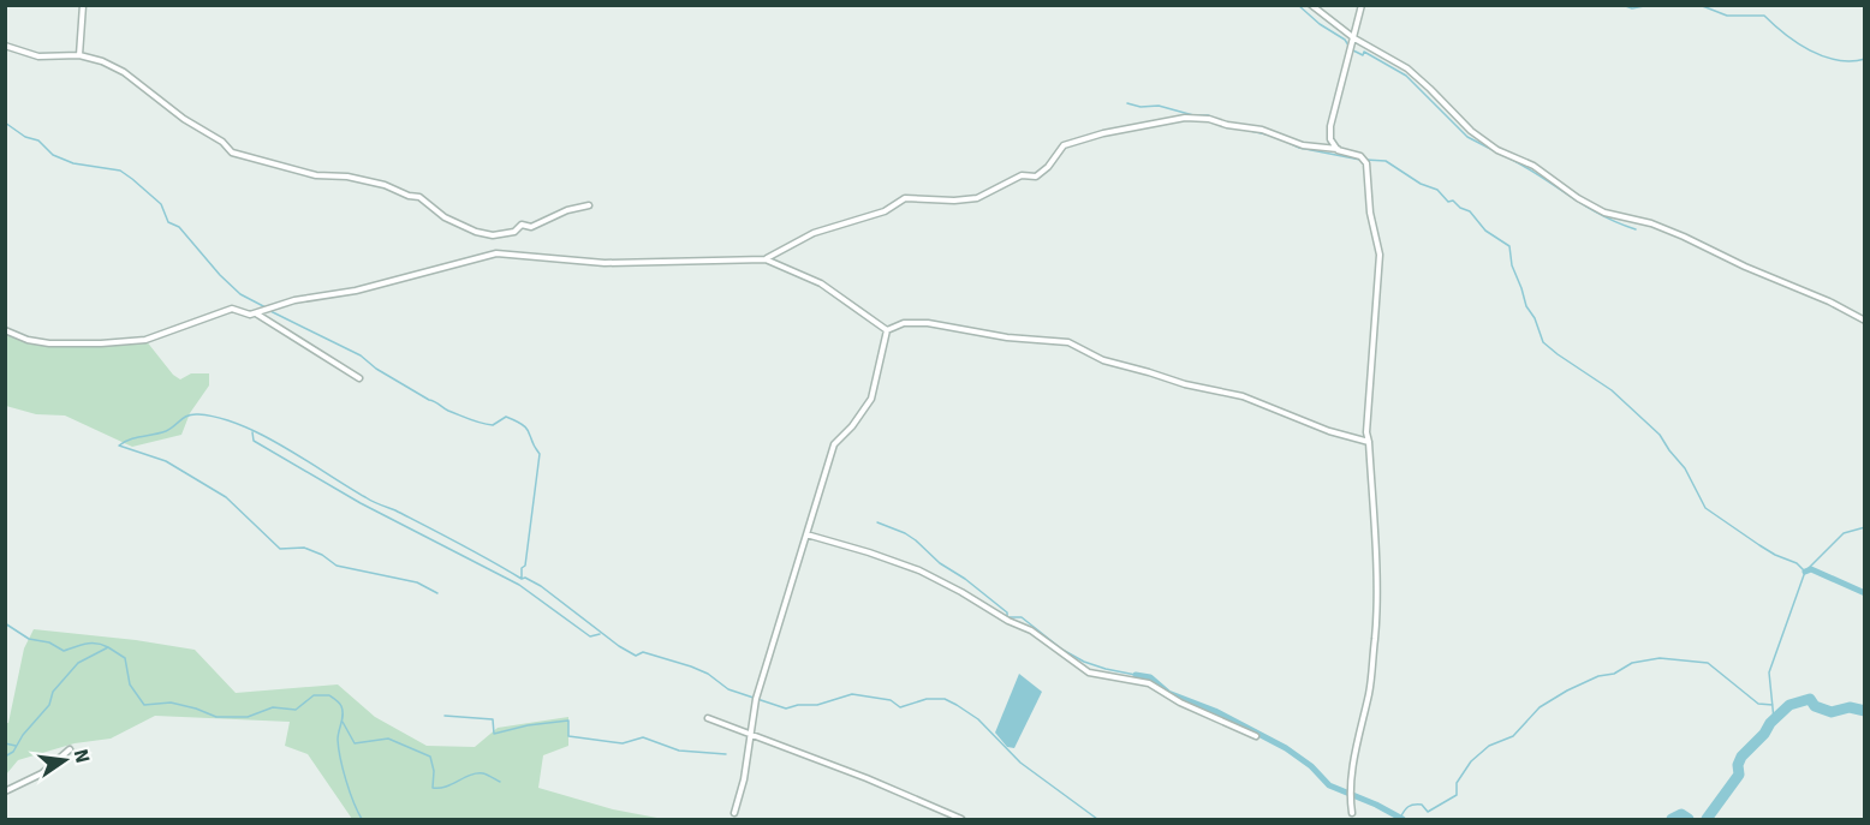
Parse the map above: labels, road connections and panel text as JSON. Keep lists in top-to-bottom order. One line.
{"north":"right"}
